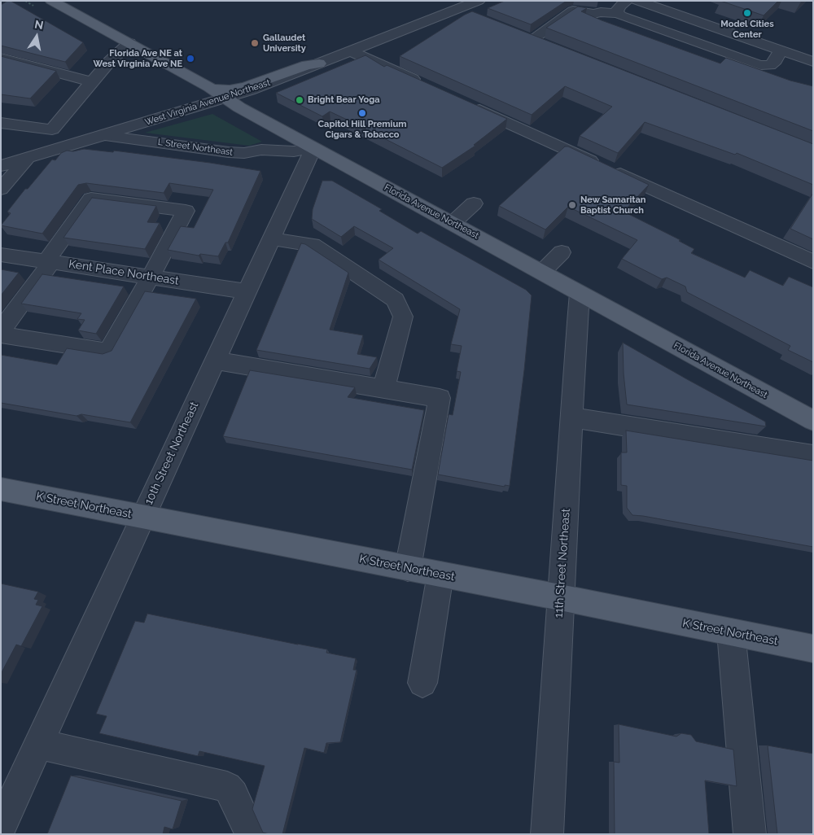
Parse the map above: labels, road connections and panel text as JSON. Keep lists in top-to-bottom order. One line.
{"streets":{"main road":["Florida Avenue Northeast","K Street Northeast"],"street":["West Virginia Avenue Northeast","L Street Northeast","Kent Place Northeast","10th Street Northeast","11th Street Northeast"]},"crossings":[["West Virginia Avenue Northeast","L Street Northeast"],["West Virginia Avenue Northeast","Florida Avenue Northeast"],["L Street Northeast","Florida Avenue Northeast"],["L Street Northeast","10th Street Northeast"],["Florida Avenue Northeast","10th Street Northeast"],["Florida Avenue Northeast","11th Street Northeast"],["Kent Place Northeast","10th Street Northeast"],["10th Street Northeast","K Street Northeast"],["K Street Northeast","11th Street Northeast"]],"places":["Model Cities Center","Gallaudet University","Florida Ave NE at West Virginia Ave NE","Bright Bear Yoga","Capitol Hill Premium Cigars & Tobacco","New Samaritan Baptist Church"],"north":"top"}
